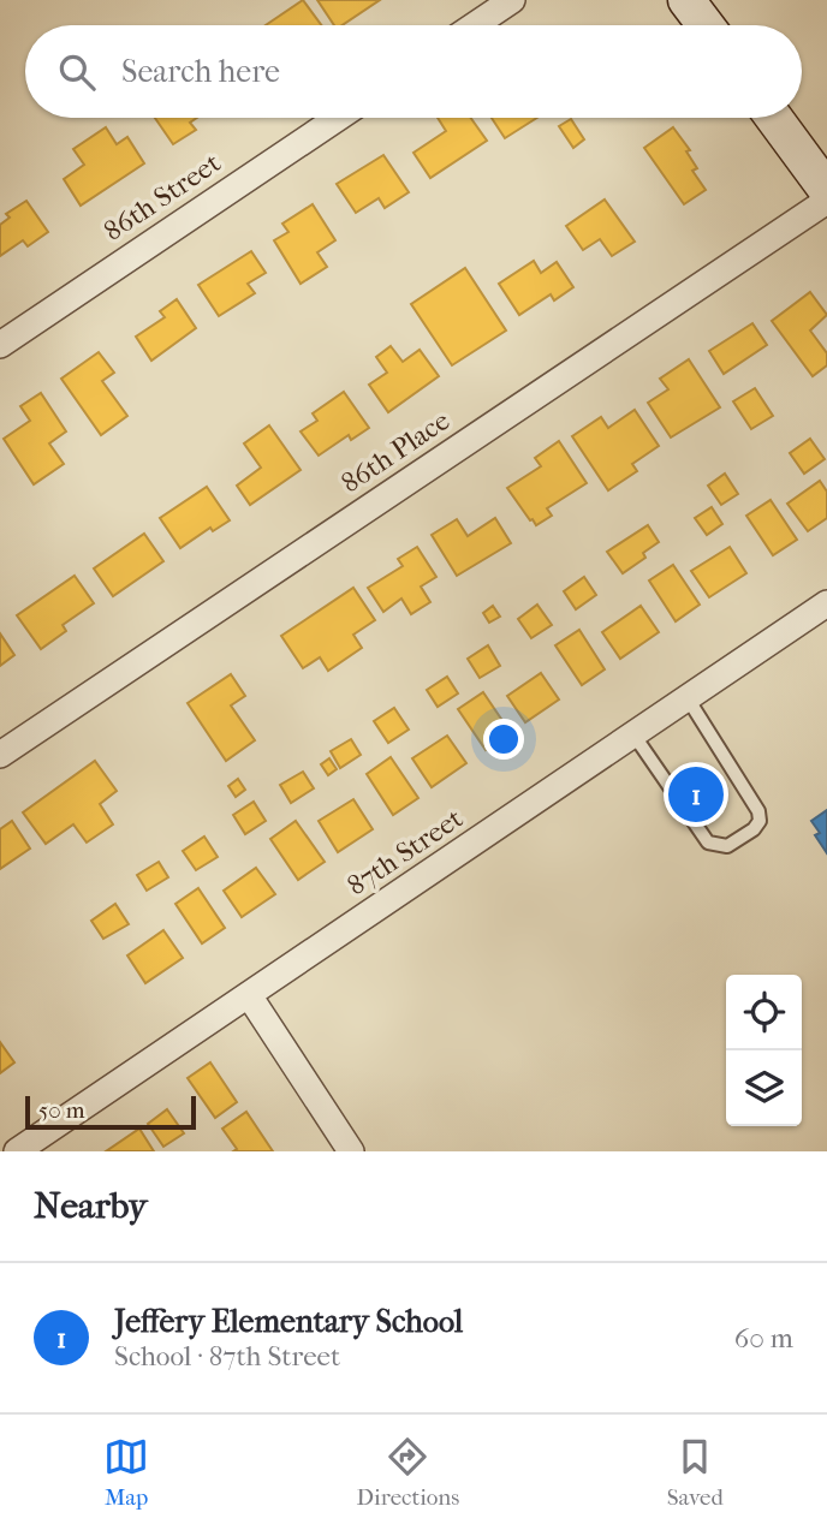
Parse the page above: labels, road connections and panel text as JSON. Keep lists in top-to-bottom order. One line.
{"streets":{"street":["86th Street","86th Place","87th Street"]},"scale_bar":"50 m","page":{"search":"Search here","pins":"1","scale":"50 m","heading":"Nearby","list":[{"mark":"1","name":"Jeffery Elementary School","note":"School · 87th Street","value":"60 m"}],"nav":["Map","Directions","Saved"]}}
